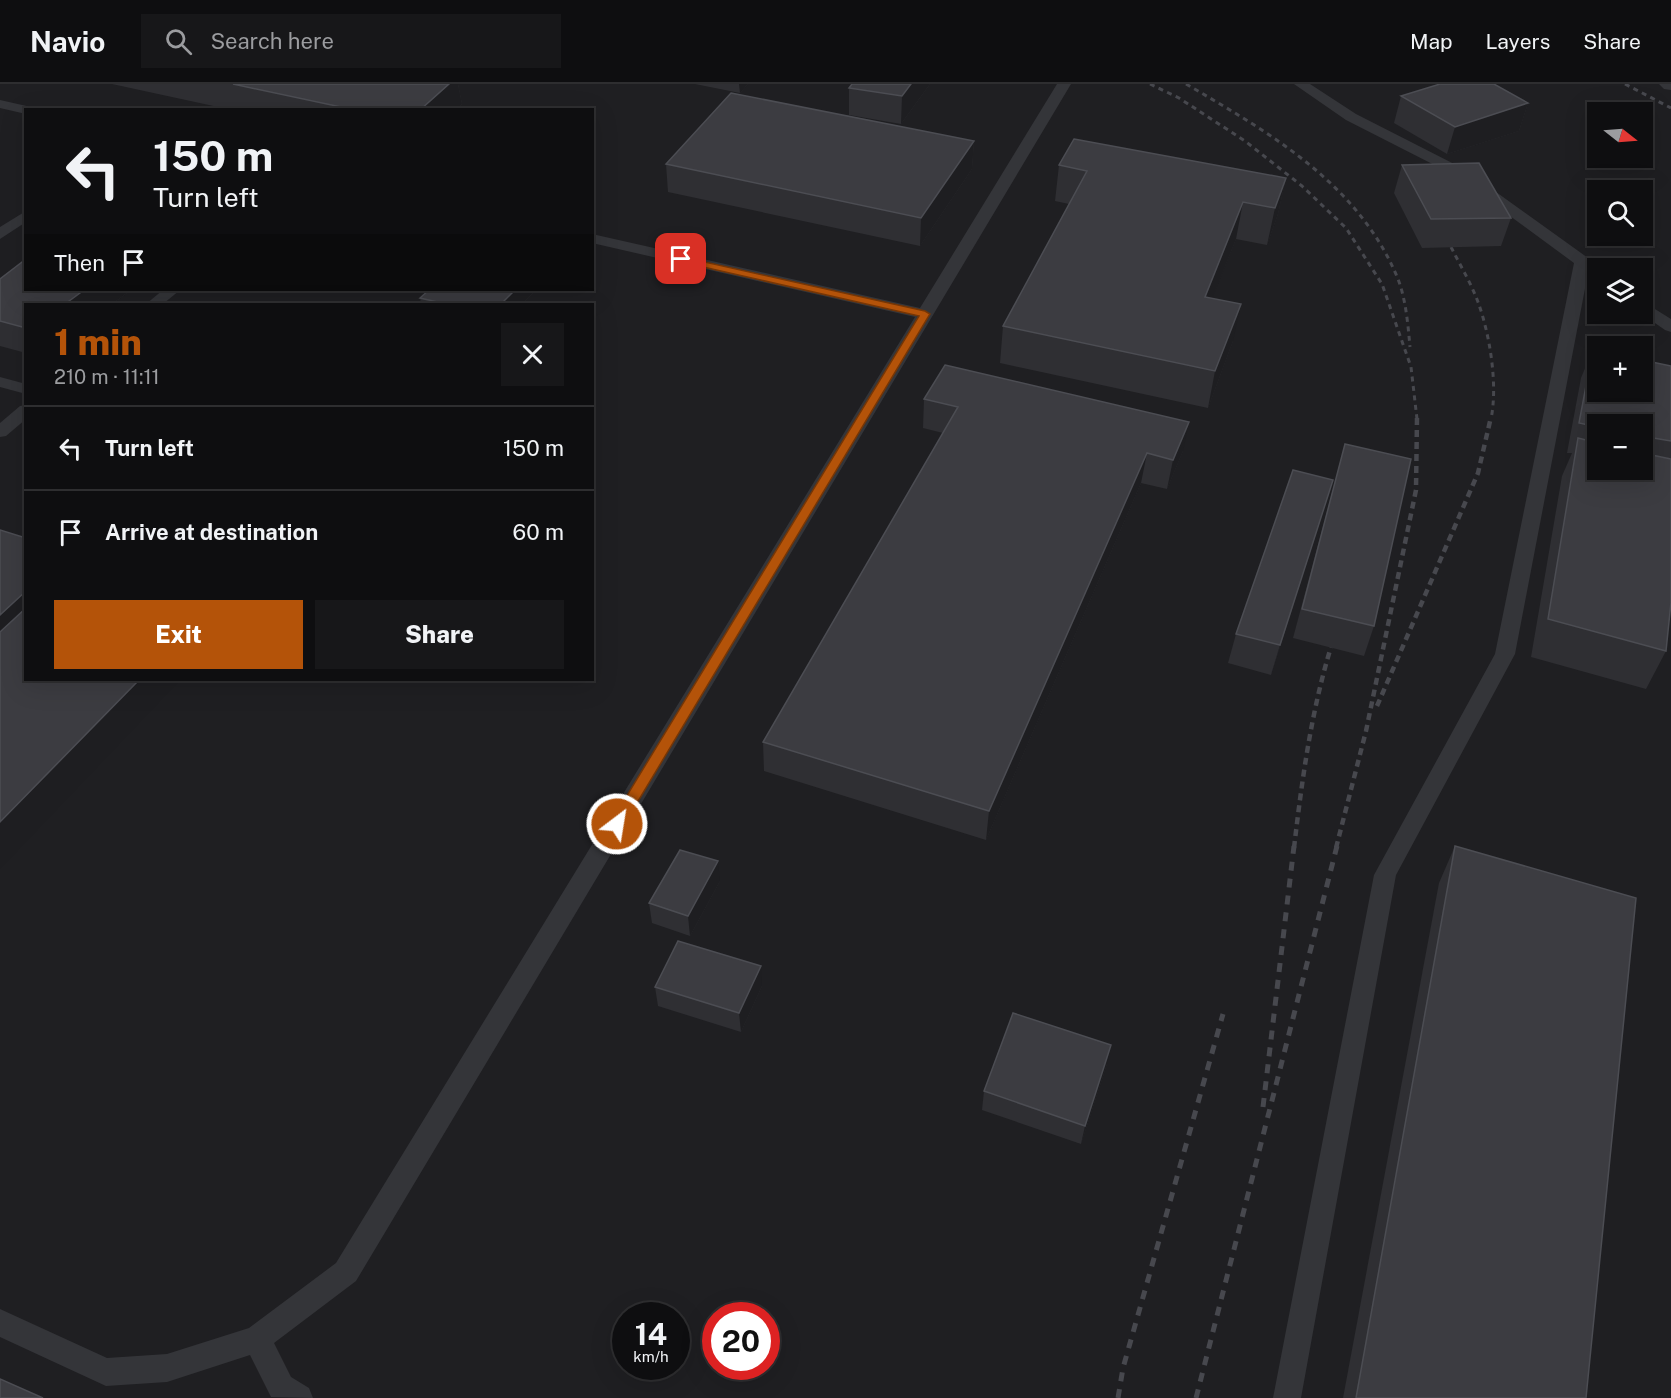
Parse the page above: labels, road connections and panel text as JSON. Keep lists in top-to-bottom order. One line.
{"north":"right","page":{"header":"Navio","search":"Search here","nav":["Map","Layers","Share"],"map_buttons":["+","−"],"turn":["150 m","Turn left"],"then":"Then","heading":["1 min","210 m · 11:11"],"list":[{"name":"Turn left","value":"150 m"},{"name":"Arrive at destination","value":"60 m"}],"buttons":["Exit","Share"],"speed":"14 km/h","limit":"20"}}
